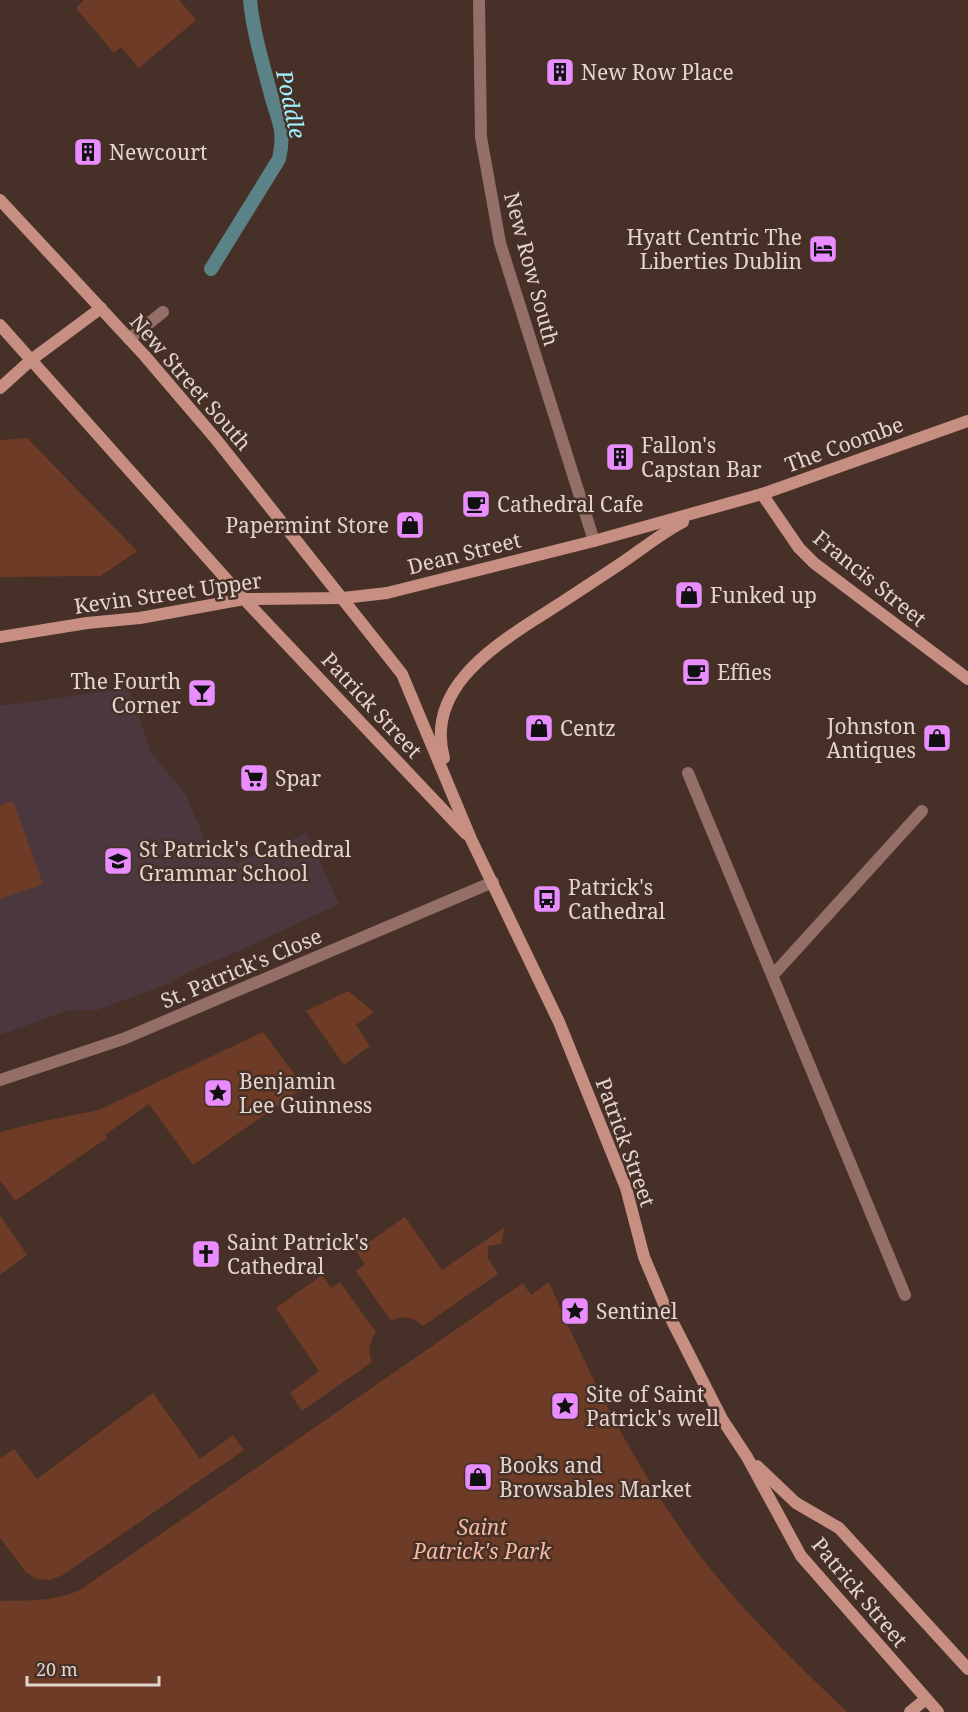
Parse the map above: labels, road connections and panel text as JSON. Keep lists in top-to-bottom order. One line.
{"streets":{"main road":["New Street South","The Coombe","Dean Street","Francis Street","Kevin Street Upper","Patrick Street"],"street":["New Row South","St. Patrick's Close"]},"crossings":[["New Row South","The Coombe"],["New Row South","Dean Street"],["New Street South","Dean Street"],["New Street South","Kevin Street Upper"],["New Street South","Patrick Street"],["The Coombe","Dean Street"],["The Coombe","Francis Street"],["Dean Street","Kevin Street Upper"],["Dean Street","Patrick Street"],["Kevin Street Upper","Patrick Street"],["Patrick Street","St. Patrick's Close"]],"water":["Poddle"],"parks":["Saint Patrick's Park"],"places":{"building":["New Row Place","Newcourt","Fallon's Capstan Bar"],"hotel":["Hyatt Centric The Liberties Dublin"],"cafe":["Cathedral Cafe","Effies"],"shop":["Papermint Store","Funked up","Centz","Johnston Antiques","Books and Browsables Market"],"bar":["The Fourth Corner"],"supermarket":["Spar"],"school or university":["St Patrick's Cathedral Grammar School"],"bus stop":["Patrick's Cathedral"],"place":["Benjamin Lee Guinness","Sentinel","Site of Saint Patrick's well"],"church":["Saint Patrick's Cathedral"]},"scale_bar":"20 m"}
